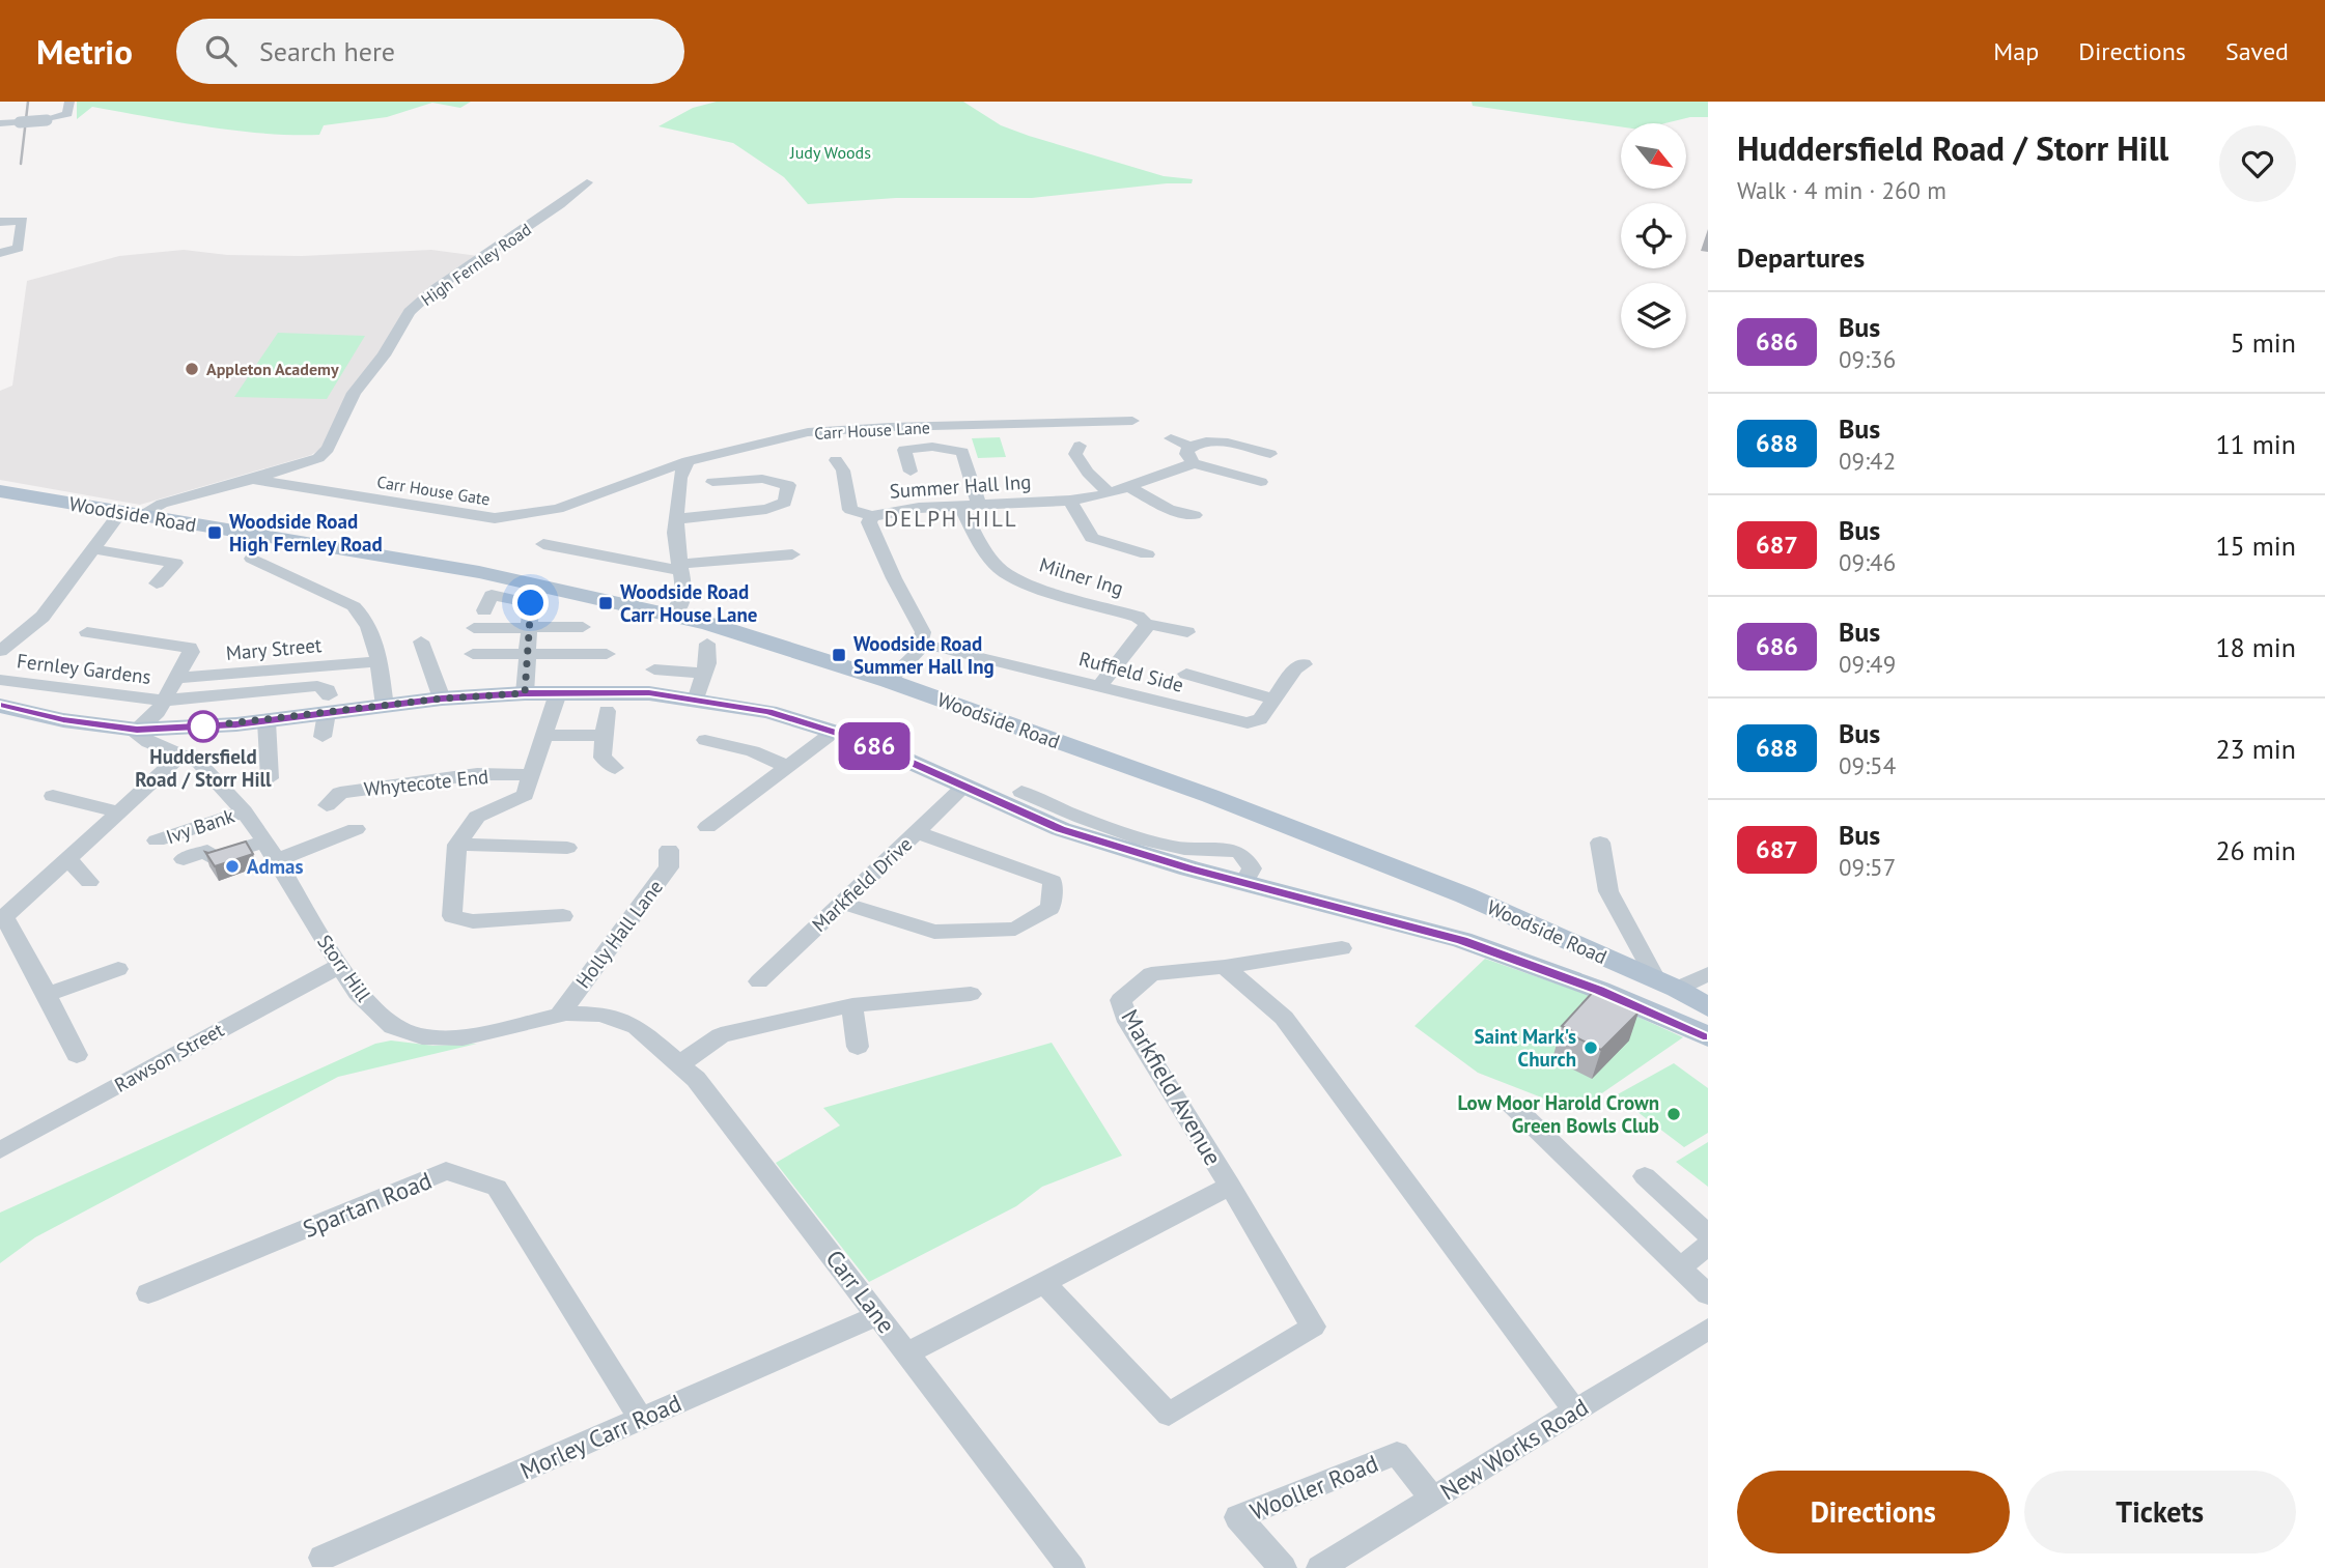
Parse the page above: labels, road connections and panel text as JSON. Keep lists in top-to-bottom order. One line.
{"streets":{"main road":["Woodside Road"],"street":["High Fernley Road","Carr House Lane","Summer Hall Ing","Carr House Gate","Milner Ing","Mary Street","Fernley Gardens","Ruffield Side","Whytecote End","Ivy Bank","Markfield Drive","Holly Hall Lane","Storr Hill","Rawson Street","Markfield Avenue","Spartan Road","Carr Lane","Morley Carr Road","New Works Road","Wooller Road"]},"crossings":[["High Fernley Road","Carr House Gate"],["High Fernley Road","Woodside Road"],["Carr House Lane","Carr House Gate"],["Summer Hall Ing","Milner Ing"],["Summer Hall Ing","Ruffield Side"],["Ivy Bank","Storr Hill"],["Holly Hall Lane","Storr Hill"],["Storr Hill","Rawson Street"],["Storr Hill","Carr Lane"],["Markfield Avenue","Carr Lane"],["Spartan Road","Morley Carr Road"],["Carr Lane","Morley Carr Road"],["New Works Road","Wooller Road"]],"districts":["DELPH HILL"],"parks":["Judy Woods"],"places":{"other":["Appleton Academy","Huddersfield Road / Storr Hill","Admas","Saint Mark's Church","Low Moor Harold Crown Green Bowls Club"],"transit":["Woodside Road High Fernley Road","Woodside Road Carr House Lane","Woodside Road Summer Hall Ing"]},"lines":["bus line 686"],"north":"bottom right","page":{"header":"Metrio","search":"Search here","nav":["Map","Directions","Saved"],"on_map":"686","heading":[["Huddersfield Road / Storr Hill","Walk · 4 min · 260 m"],"Departures"],"list":[{"mark":"686","name":"Bus","note":"09:36","value":"5 min"},{"mark":"688","name":"Bus","note":"09:42","value":"11 min"},{"mark":"687","name":"Bus","note":"09:46","value":"15 min"},{"mark":"686","name":"Bus","note":"09:49","value":"18 min"},{"mark":"688","name":"Bus","note":"09:54","value":"23 min"},{"mark":"687","name":"Bus","note":"09:57","value":"26 min"}],"buttons":["Directions","Tickets"]}}
